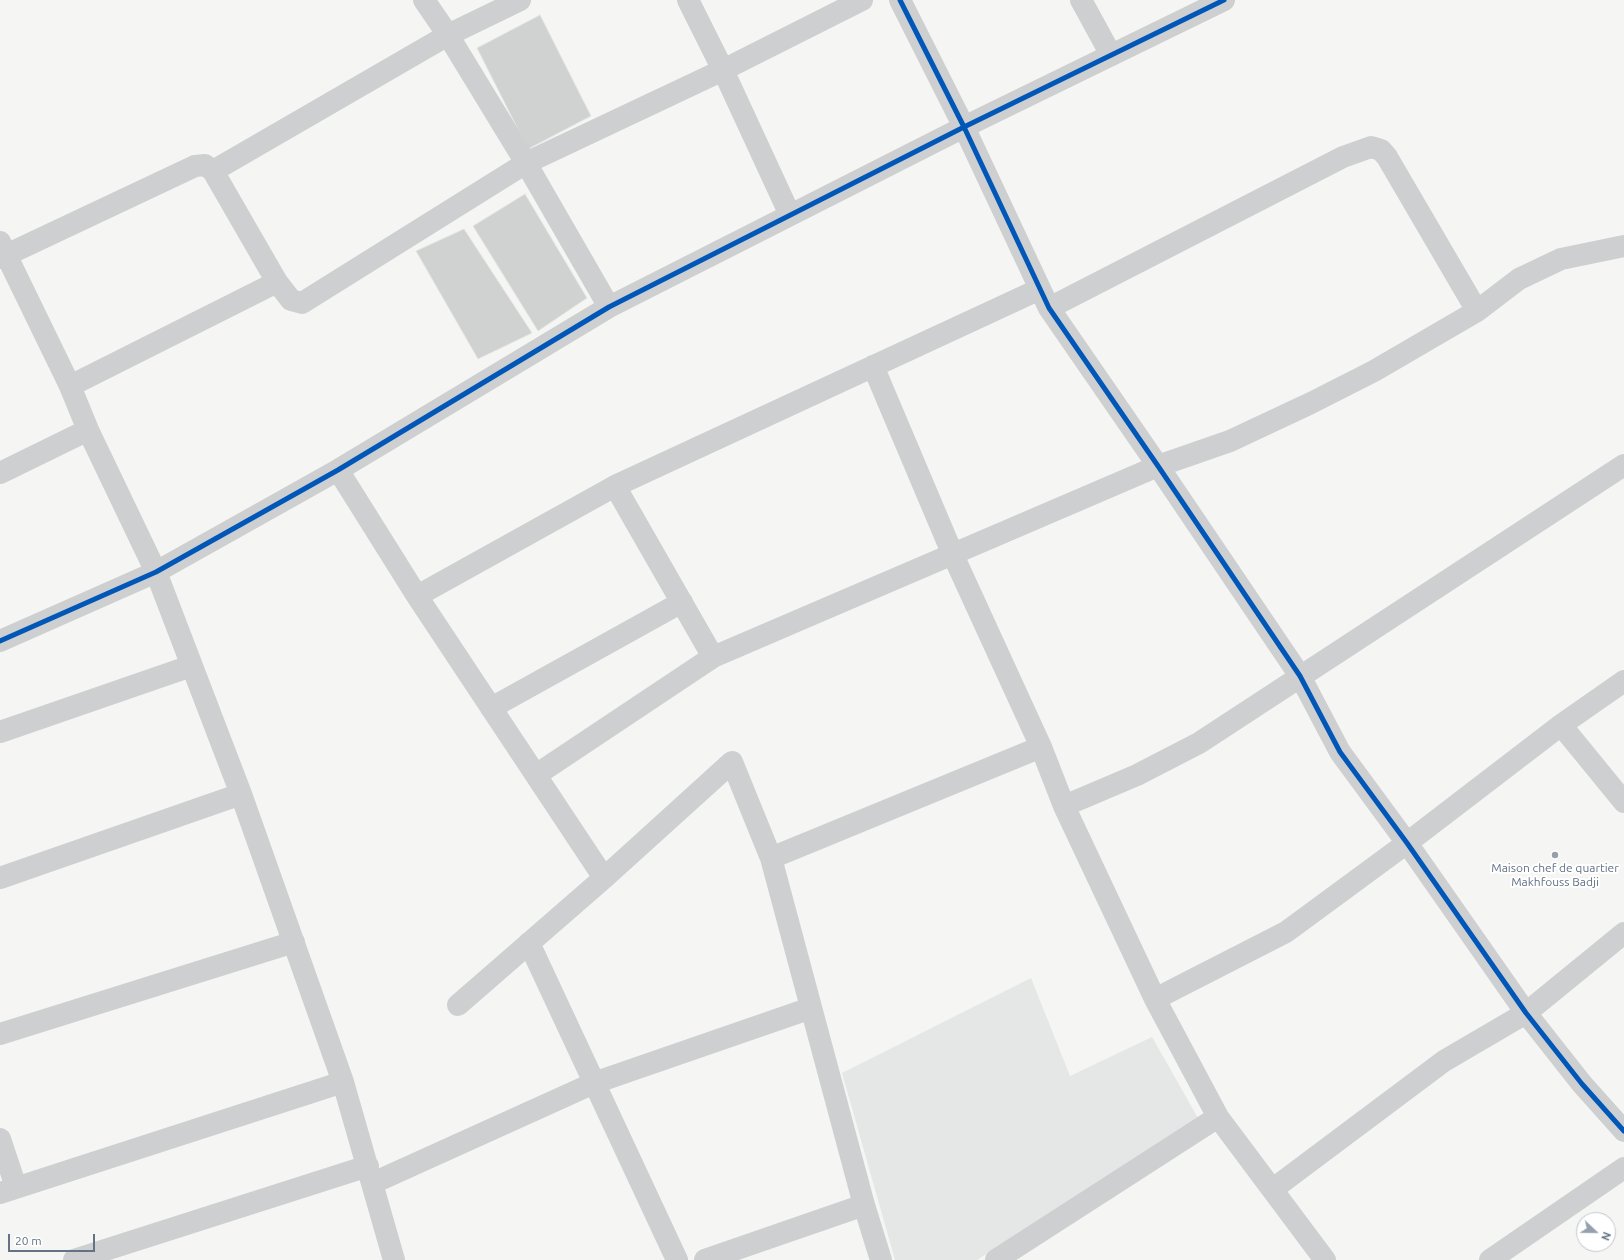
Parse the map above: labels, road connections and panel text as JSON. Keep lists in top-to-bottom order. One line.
{"places":["Maison chef de quartier Makhfouss Badji"],"scale_bar":"20 m","north":"right"}
